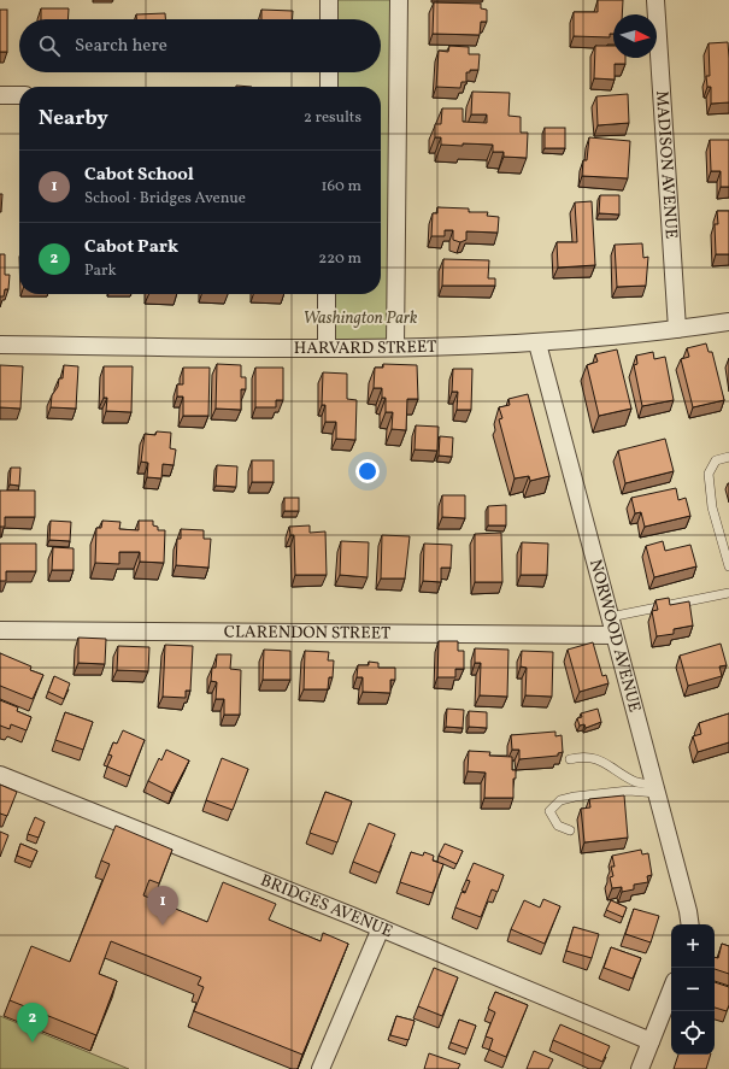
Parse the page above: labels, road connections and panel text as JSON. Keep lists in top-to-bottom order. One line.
{"streets":{"street":["MADISON AVENUE","HARVARD STREET","CLARENDON STREET","NORWOOD AVENUE","BRIDGES AVENUE"]},"crossings":[["MADISON AVENUE","HARVARD STREET"],["HARVARD STREET","NORWOOD AVENUE"],["CLARENDON STREET","NORWOOD AVENUE"]],"parks":["Washington Park"],"north":"right","page":{"search":"Search here","heading":["Nearby","2 results"],"list":[{"mark":"1","name":"Cabot School","note":"School · Bridges Avenue","value":"160 m"},{"mark":"2","name":"Cabot Park","note":"Park","value":"220 m"}],"pins":["1","2"],"map_buttons":["+","−"]}}
